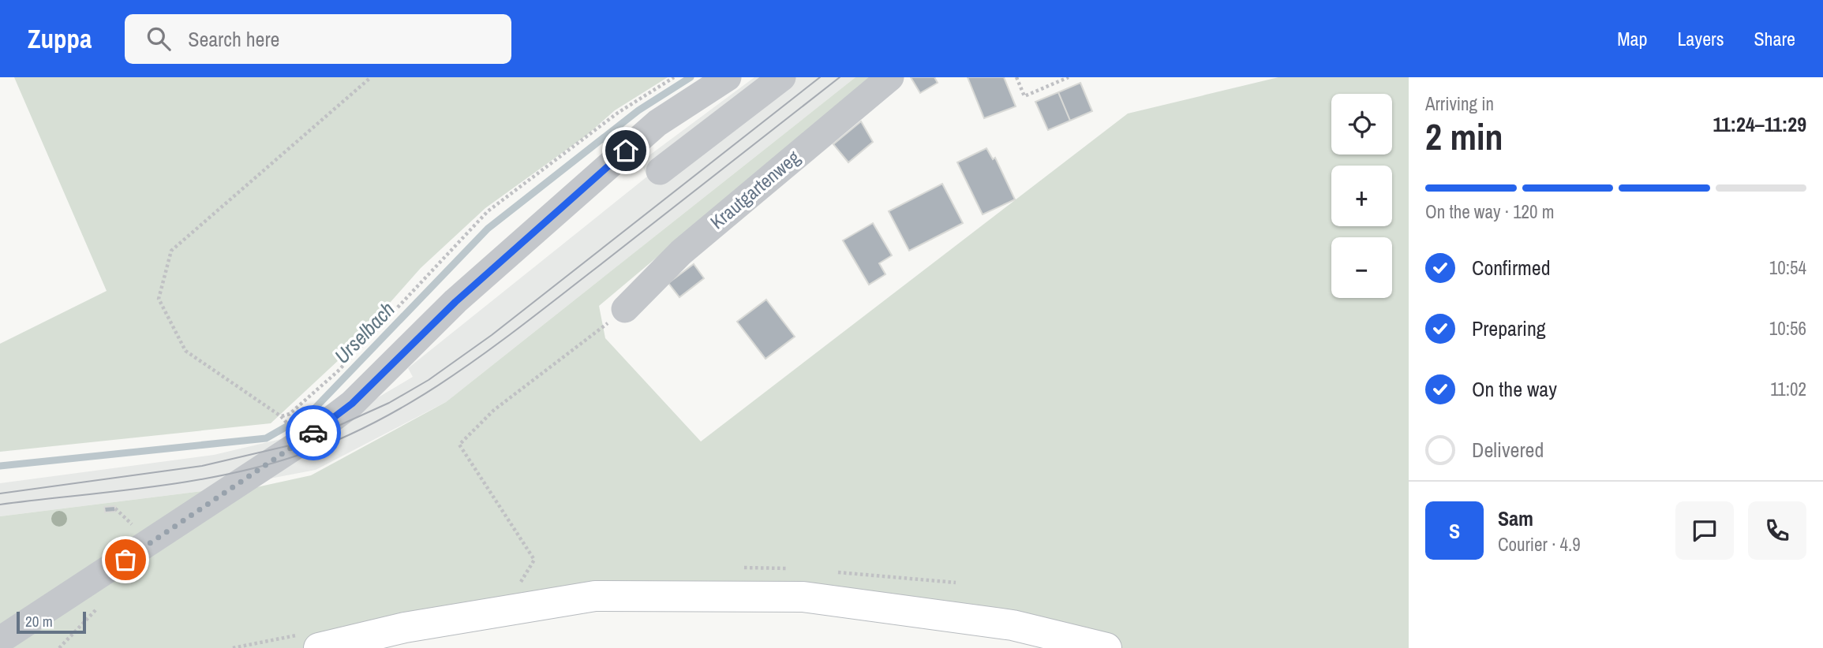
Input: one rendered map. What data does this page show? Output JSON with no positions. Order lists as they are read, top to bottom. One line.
{"streets":{"street":["Krautgartenweg"]},"water":["Urselbach"],"scale_bar":"20 m","page":{"header":"Zuppa","search":"Search here","nav":["Map","Layers","Share"],"heading":["2 min","Arriving in","11:24–11:29"],"panel":["Sam","Courier · 4.9"],"map_buttons":["+","−"],"bar":"On the way · 120 m","list":[["Confirmed","10:54"],["Preparing","10:56"],["On the way","11:02"],"Delivered"],"round":"S","scale":"20 m"}}
